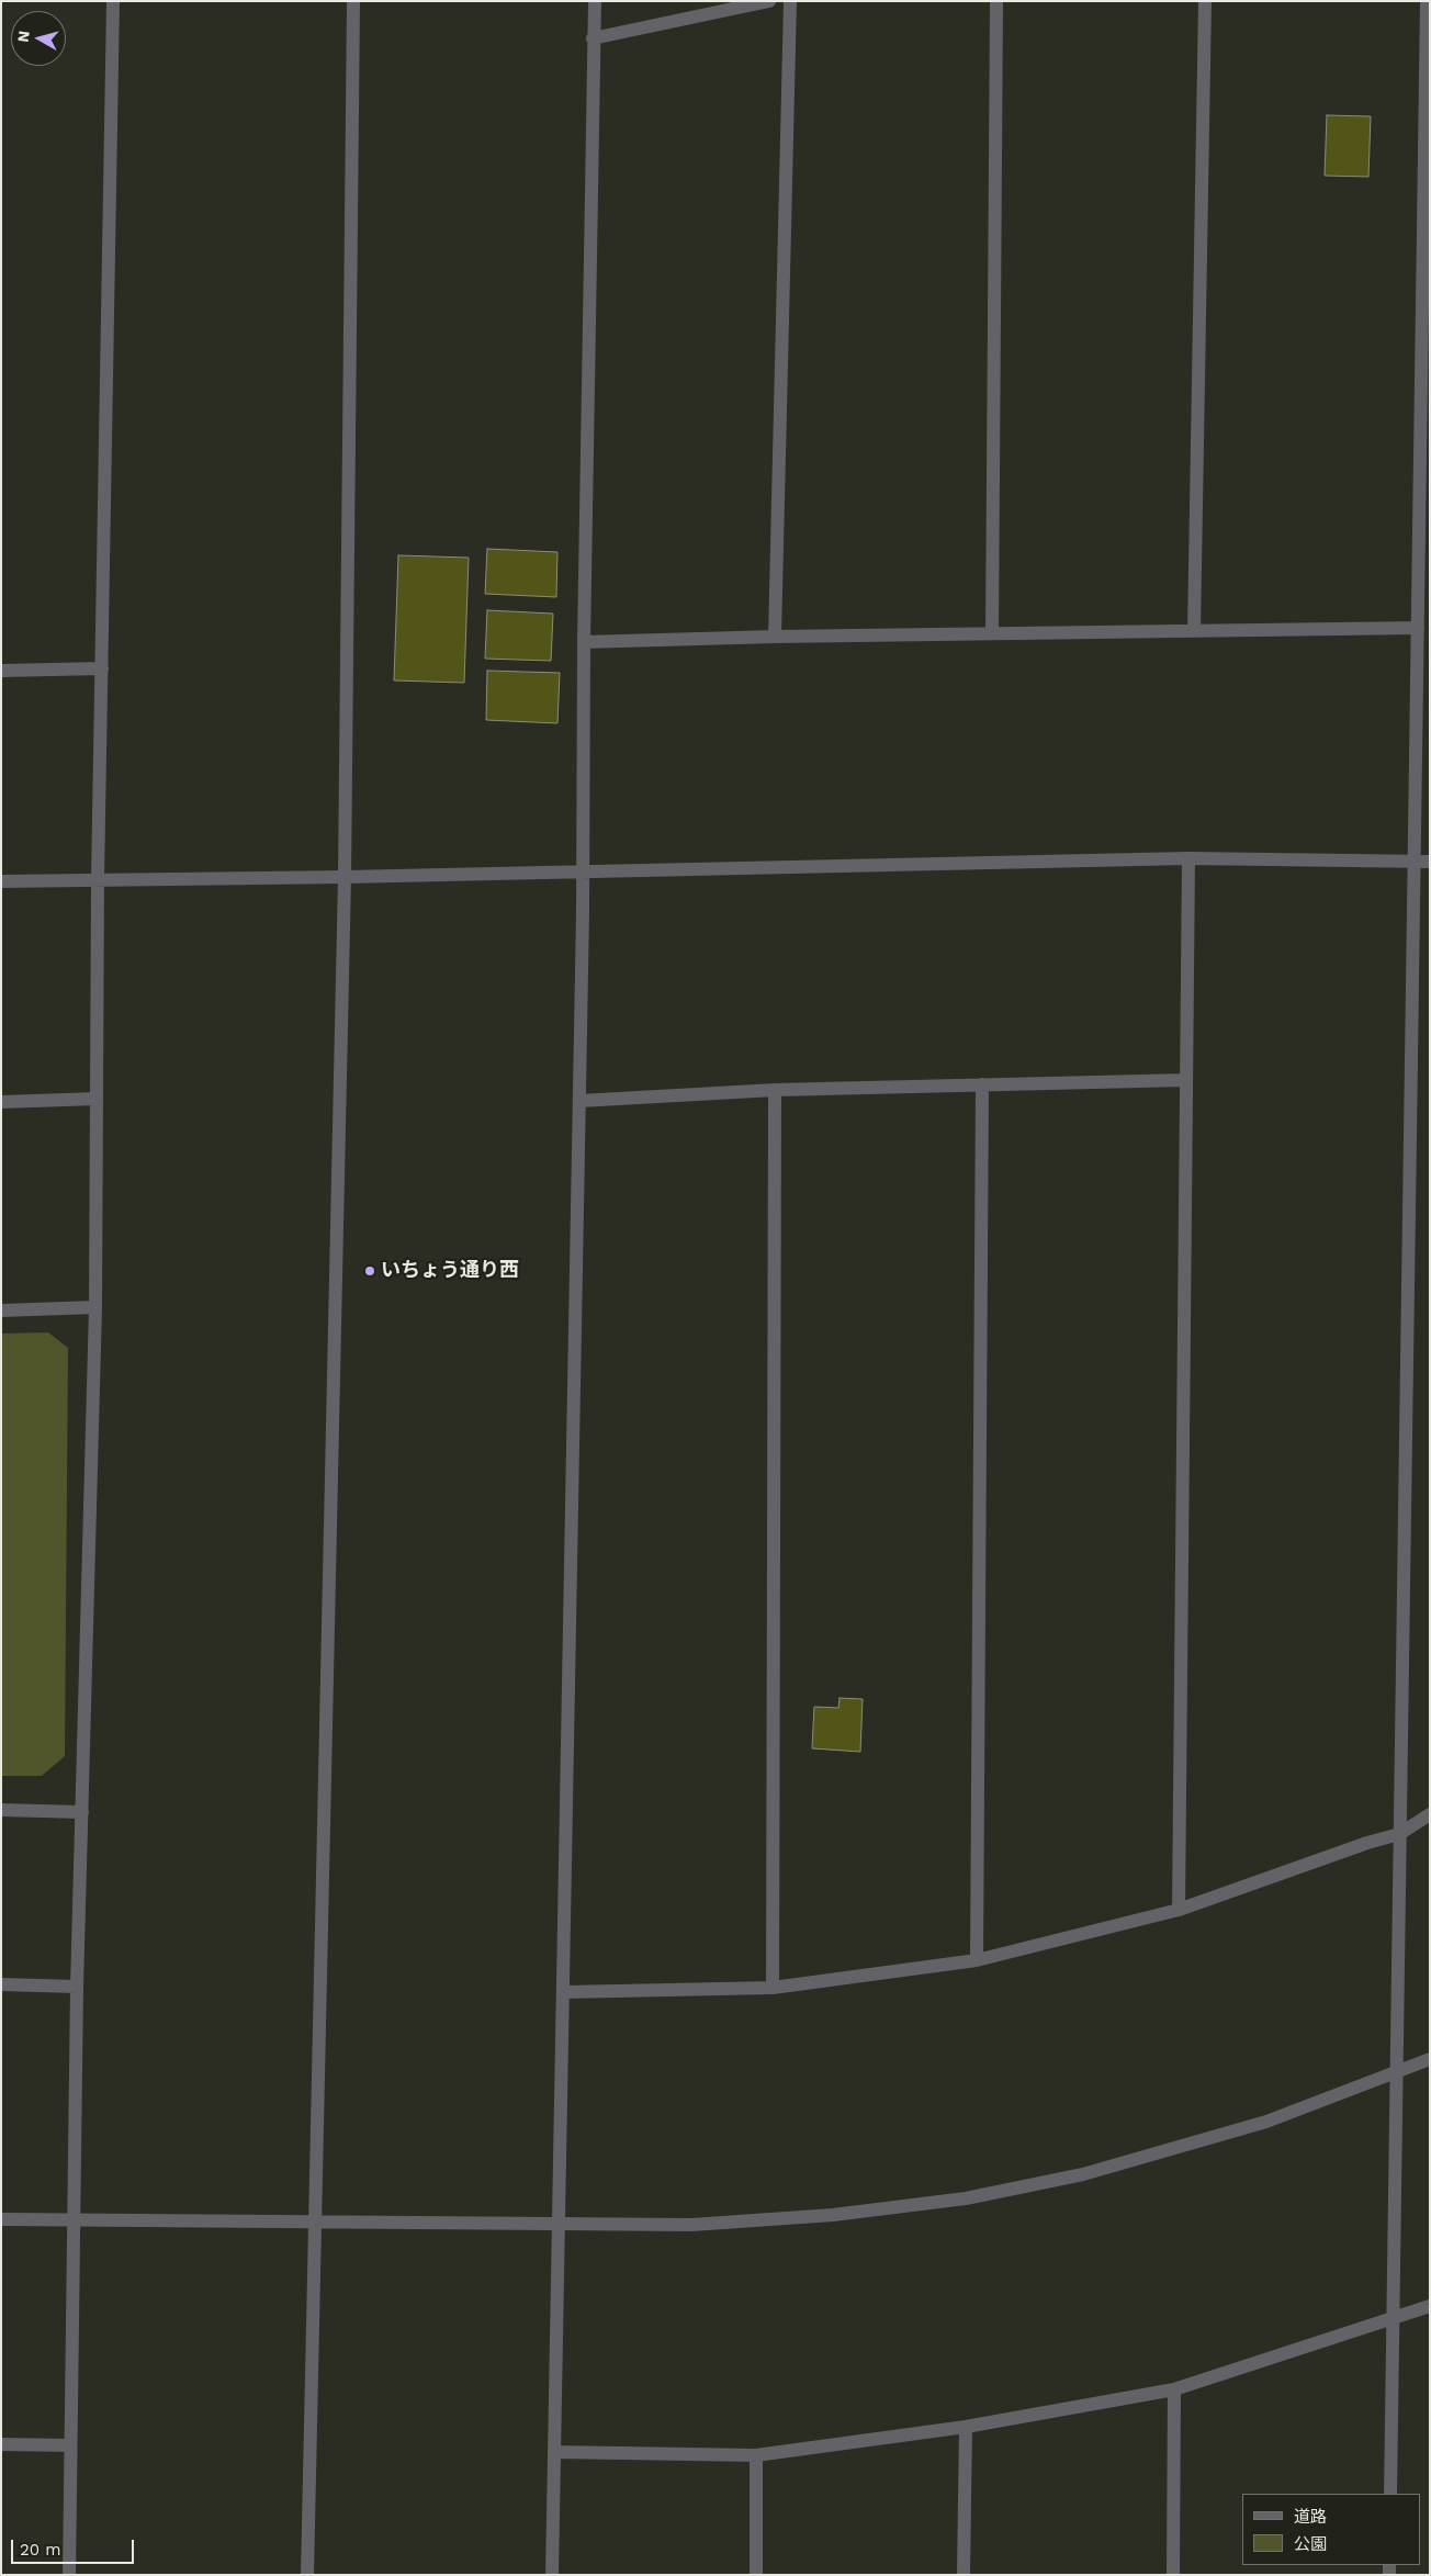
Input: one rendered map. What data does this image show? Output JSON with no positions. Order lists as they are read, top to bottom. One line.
{"places":["いちょう通り西"],"legend":["道路","公園"],"scale_bar":"20 m","north":"left"}
